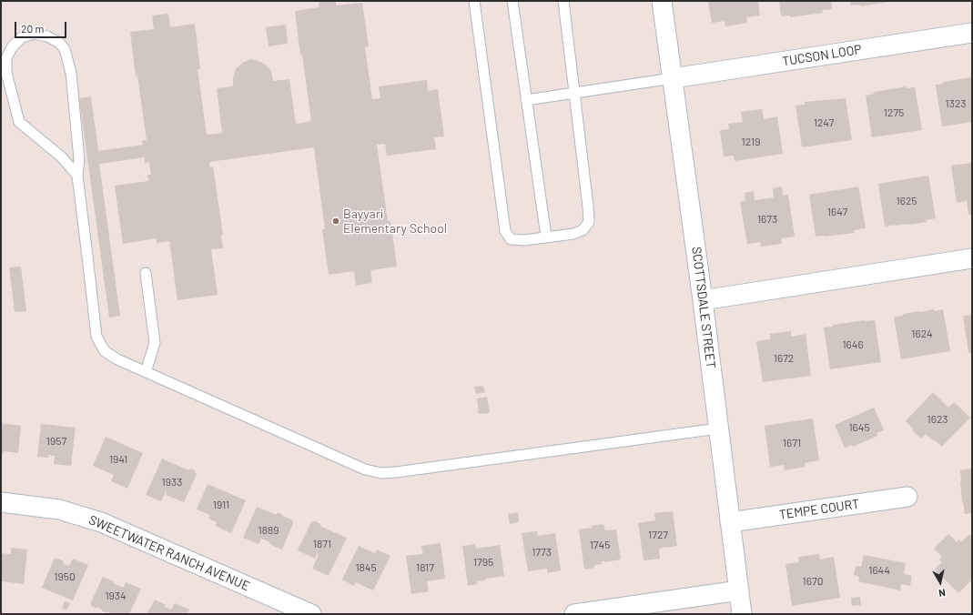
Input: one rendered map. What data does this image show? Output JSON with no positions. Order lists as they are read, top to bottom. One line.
{"streets":{"street":["TUCSON LOOP","SCOTTSDALE STREET","TEMPE COURT","SWEETWATER RANCH AVENUE"]},"crossings":[["TUCSON LOOP","SCOTTSDALE STREET"],["SCOTTSDALE STREET","TEMPE COURT"]],"places":["Bayyari Elementary School"],"house_numbers":["1323","1275","1247","1219","1625","1647","1673","1624","1646","1672","1623","1645","1957","1671","1941","1933","1911","1889","1727","1871","1745","1773","1795","1845","1817","1644","1950","1670","1934"],"scale_bar":"20 m","north":"bottom"}
